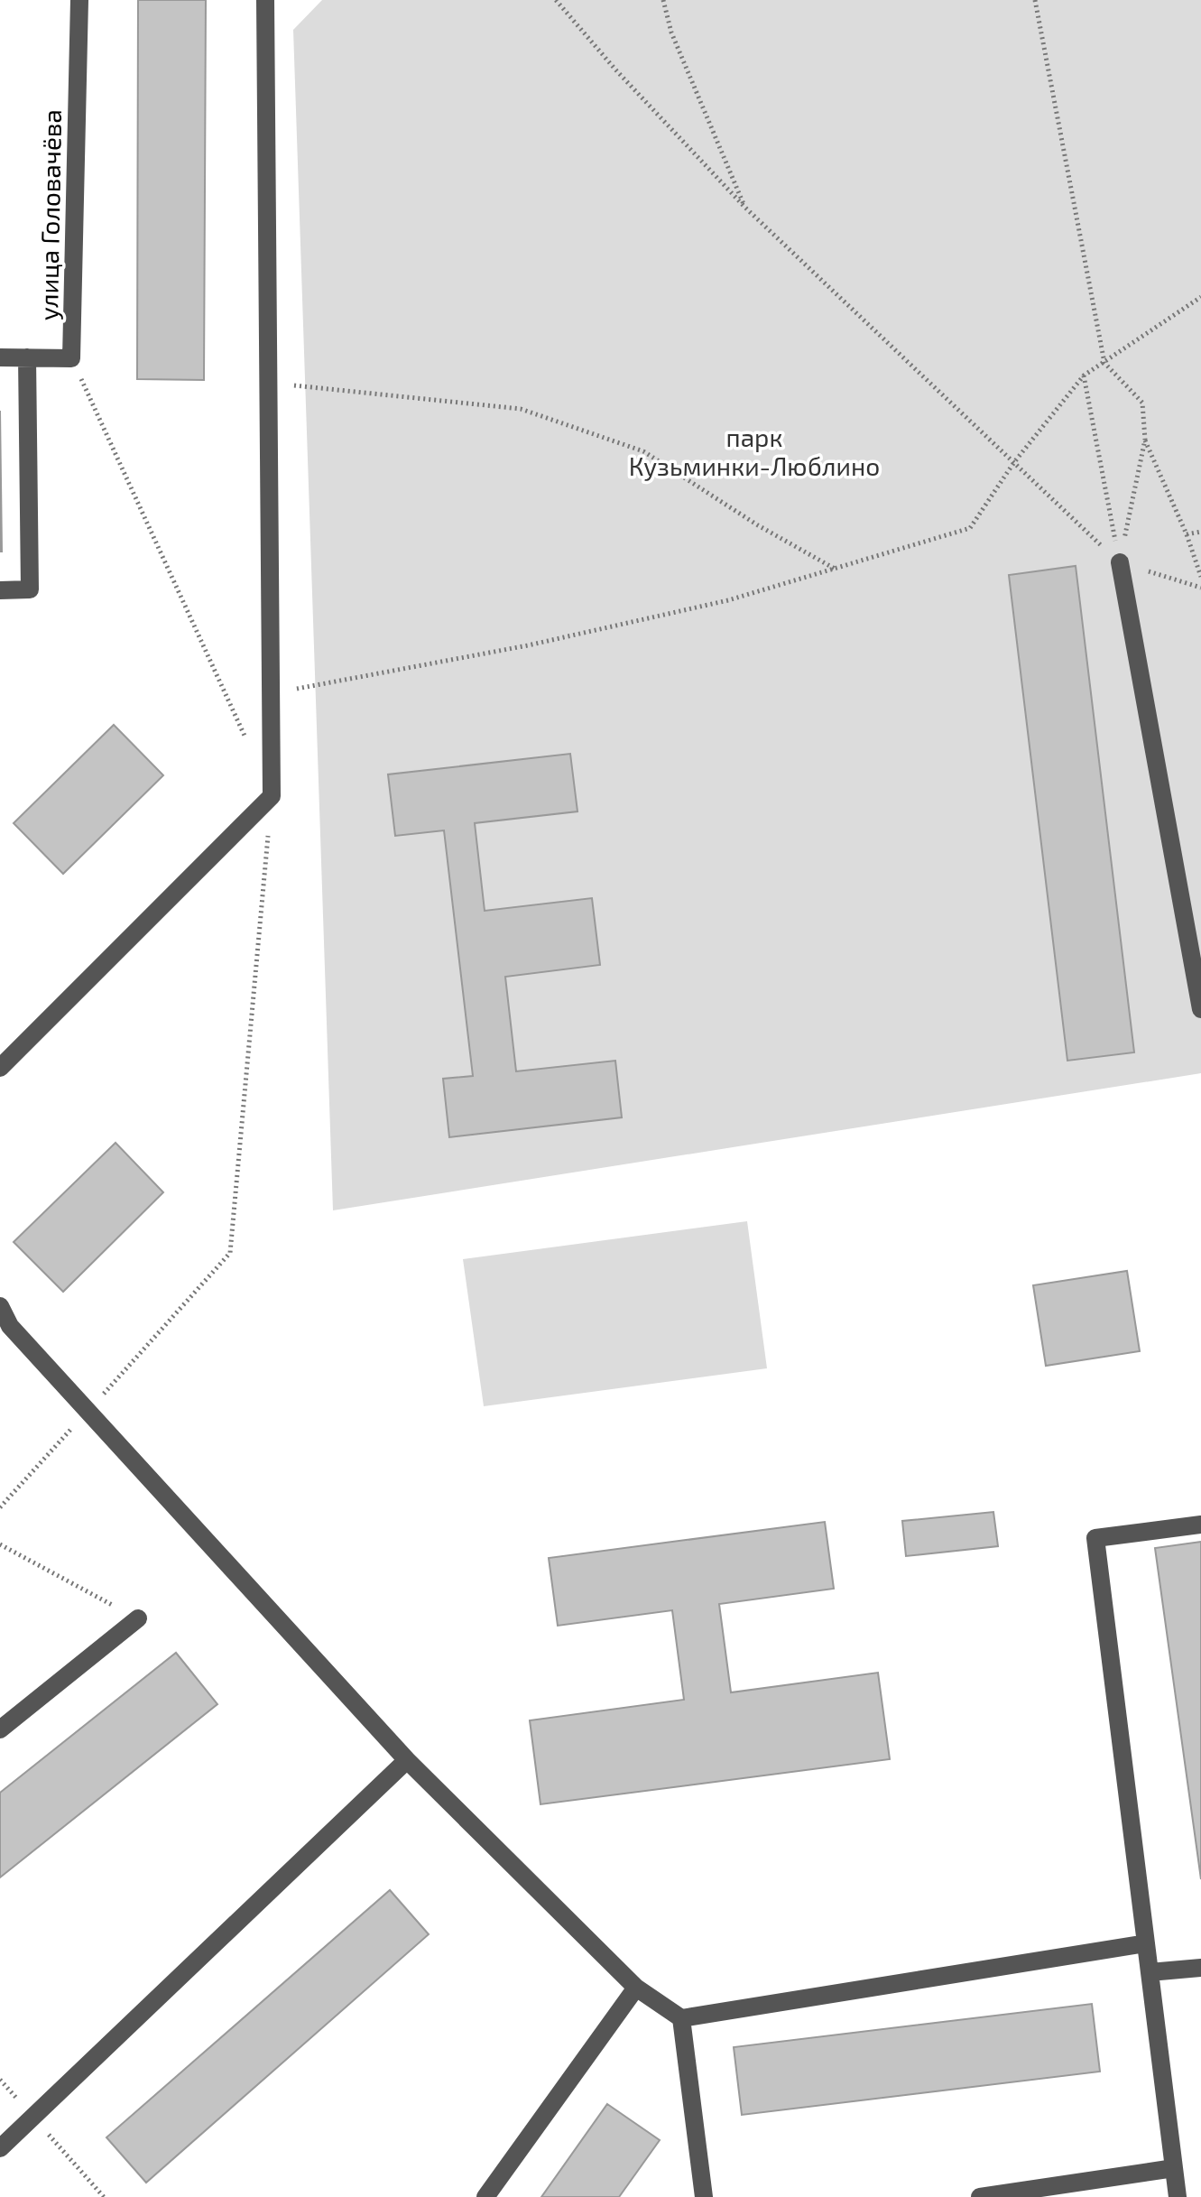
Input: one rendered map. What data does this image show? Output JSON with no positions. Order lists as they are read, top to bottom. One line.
{"streets":{"street":["улица Головачёва"]},"parks":["парк Кузьминки-Люблино"]}
